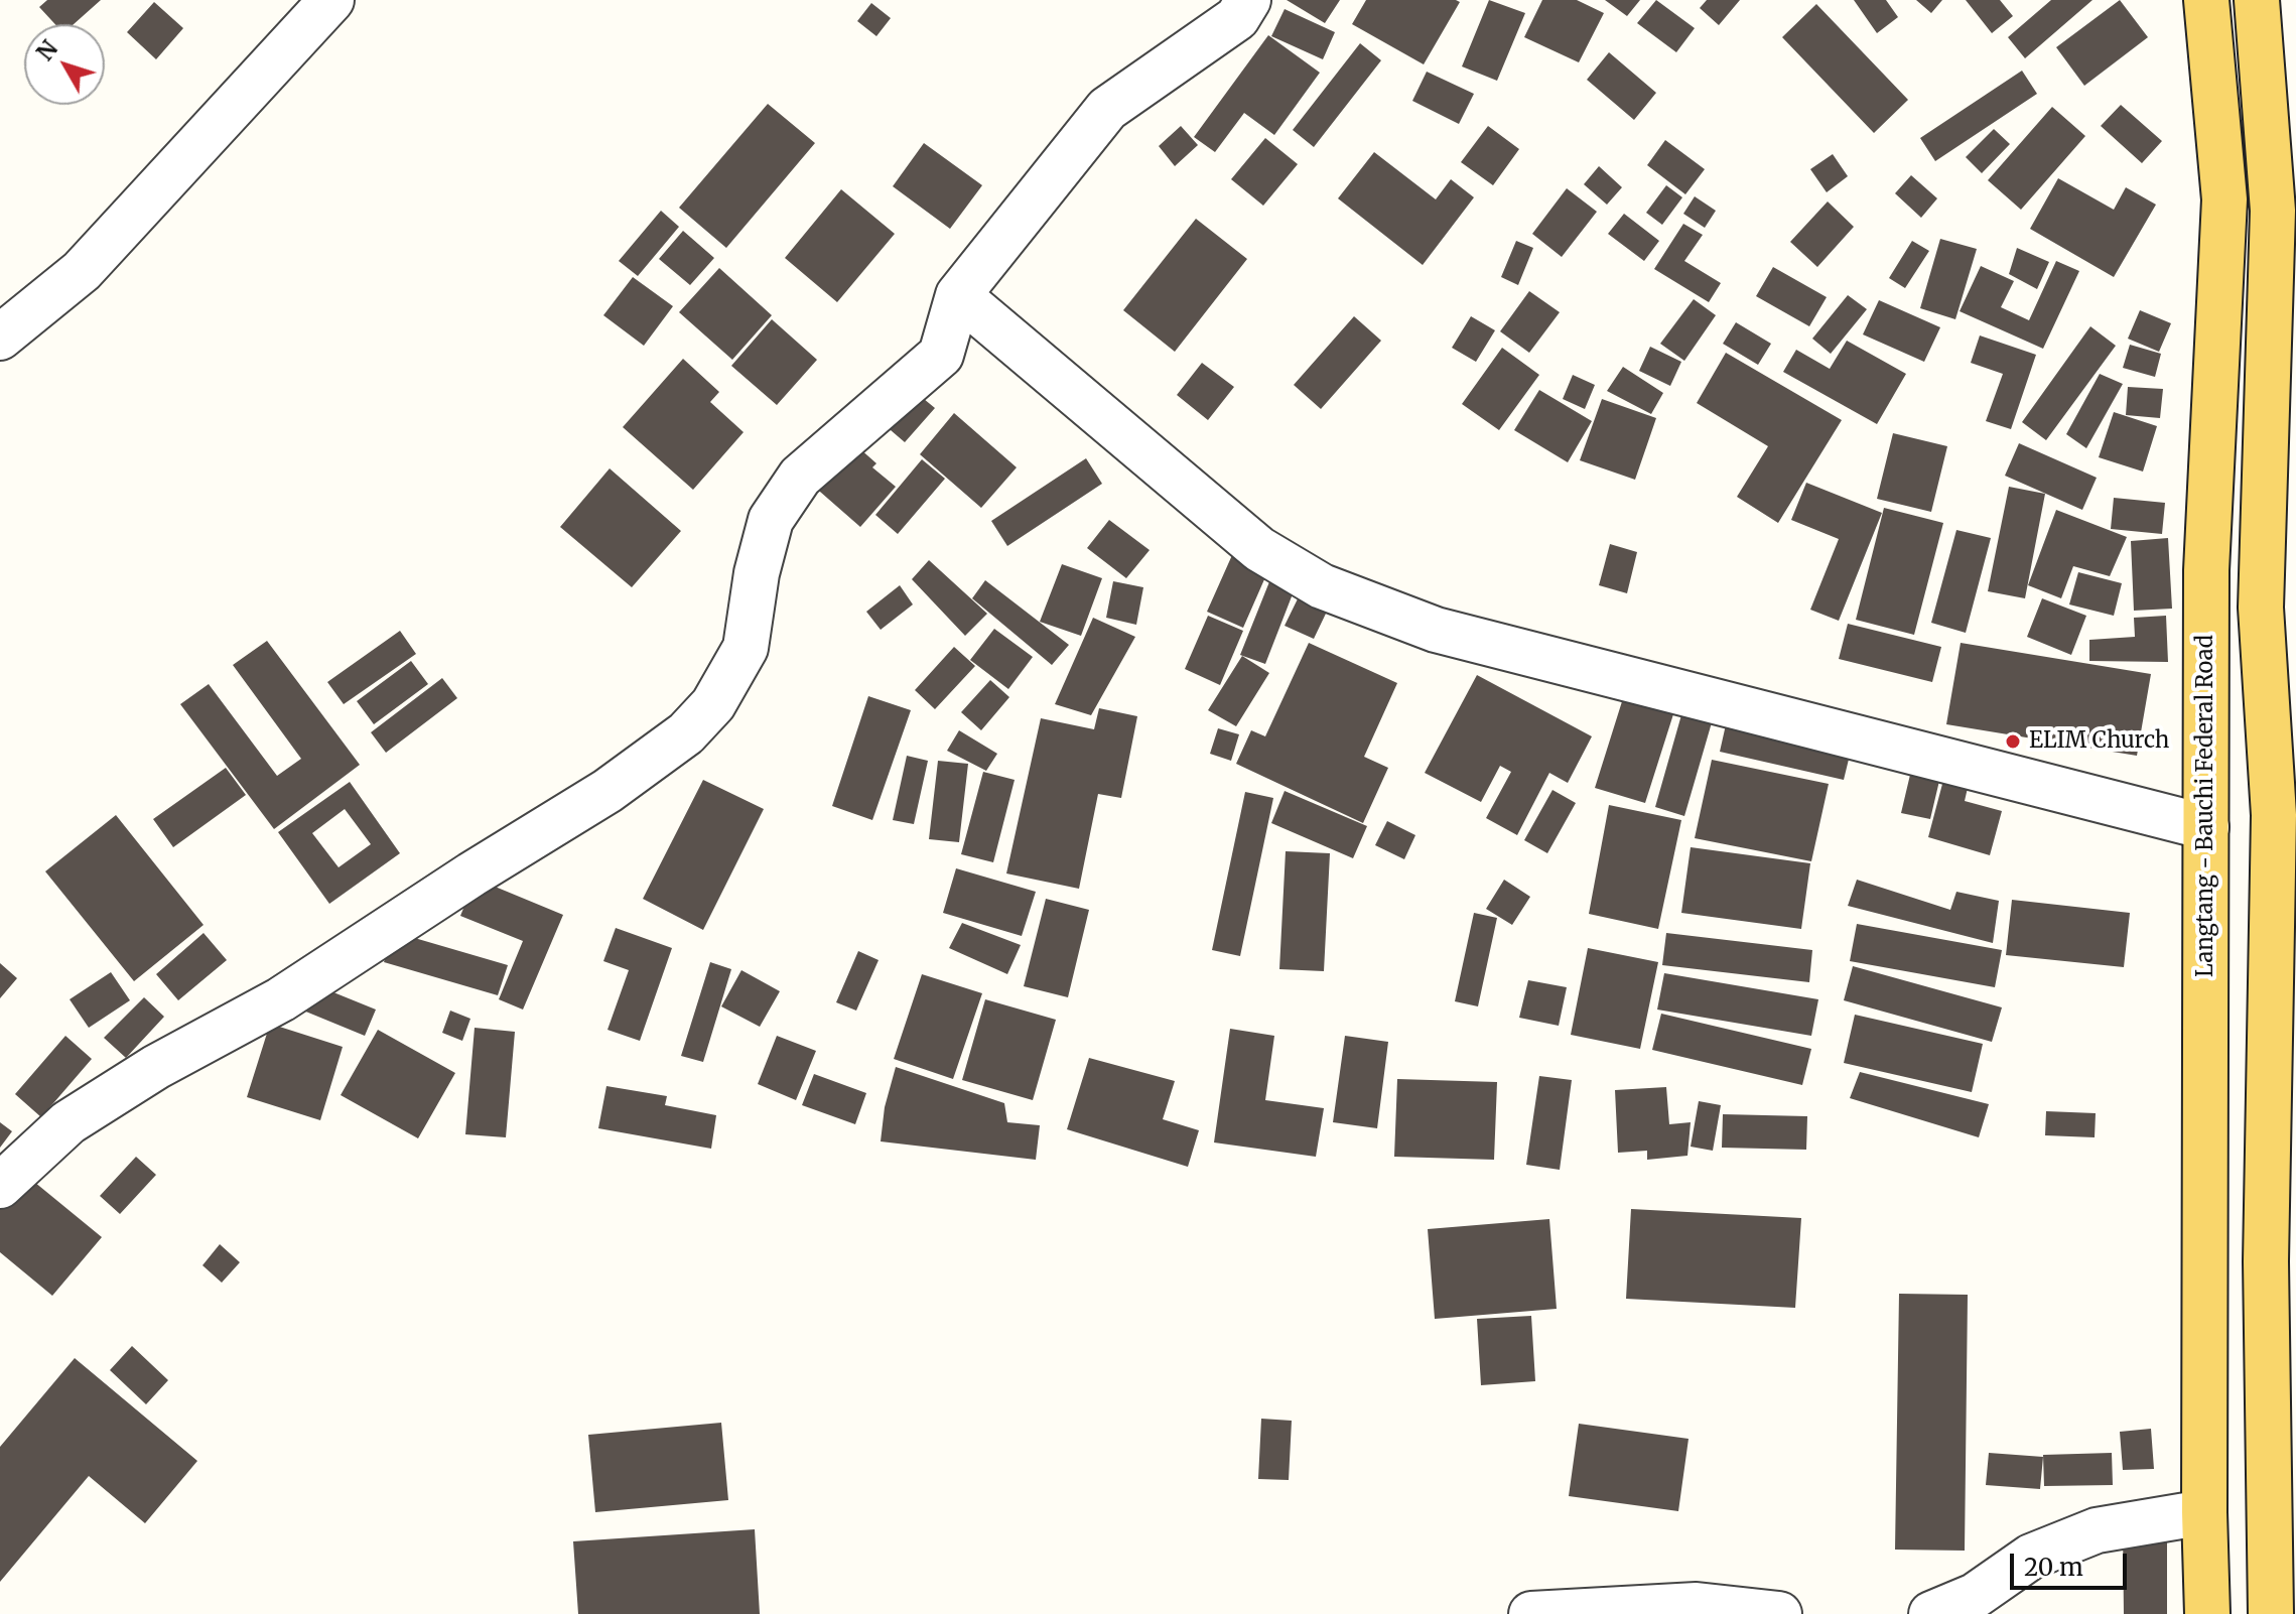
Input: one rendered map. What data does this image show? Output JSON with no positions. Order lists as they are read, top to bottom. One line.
{"streets":{"main road":["Langtang - Bauchi Federal Road"]},"places":["ELIM Church"],"scale_bar":"20 m","north":"top left"}
